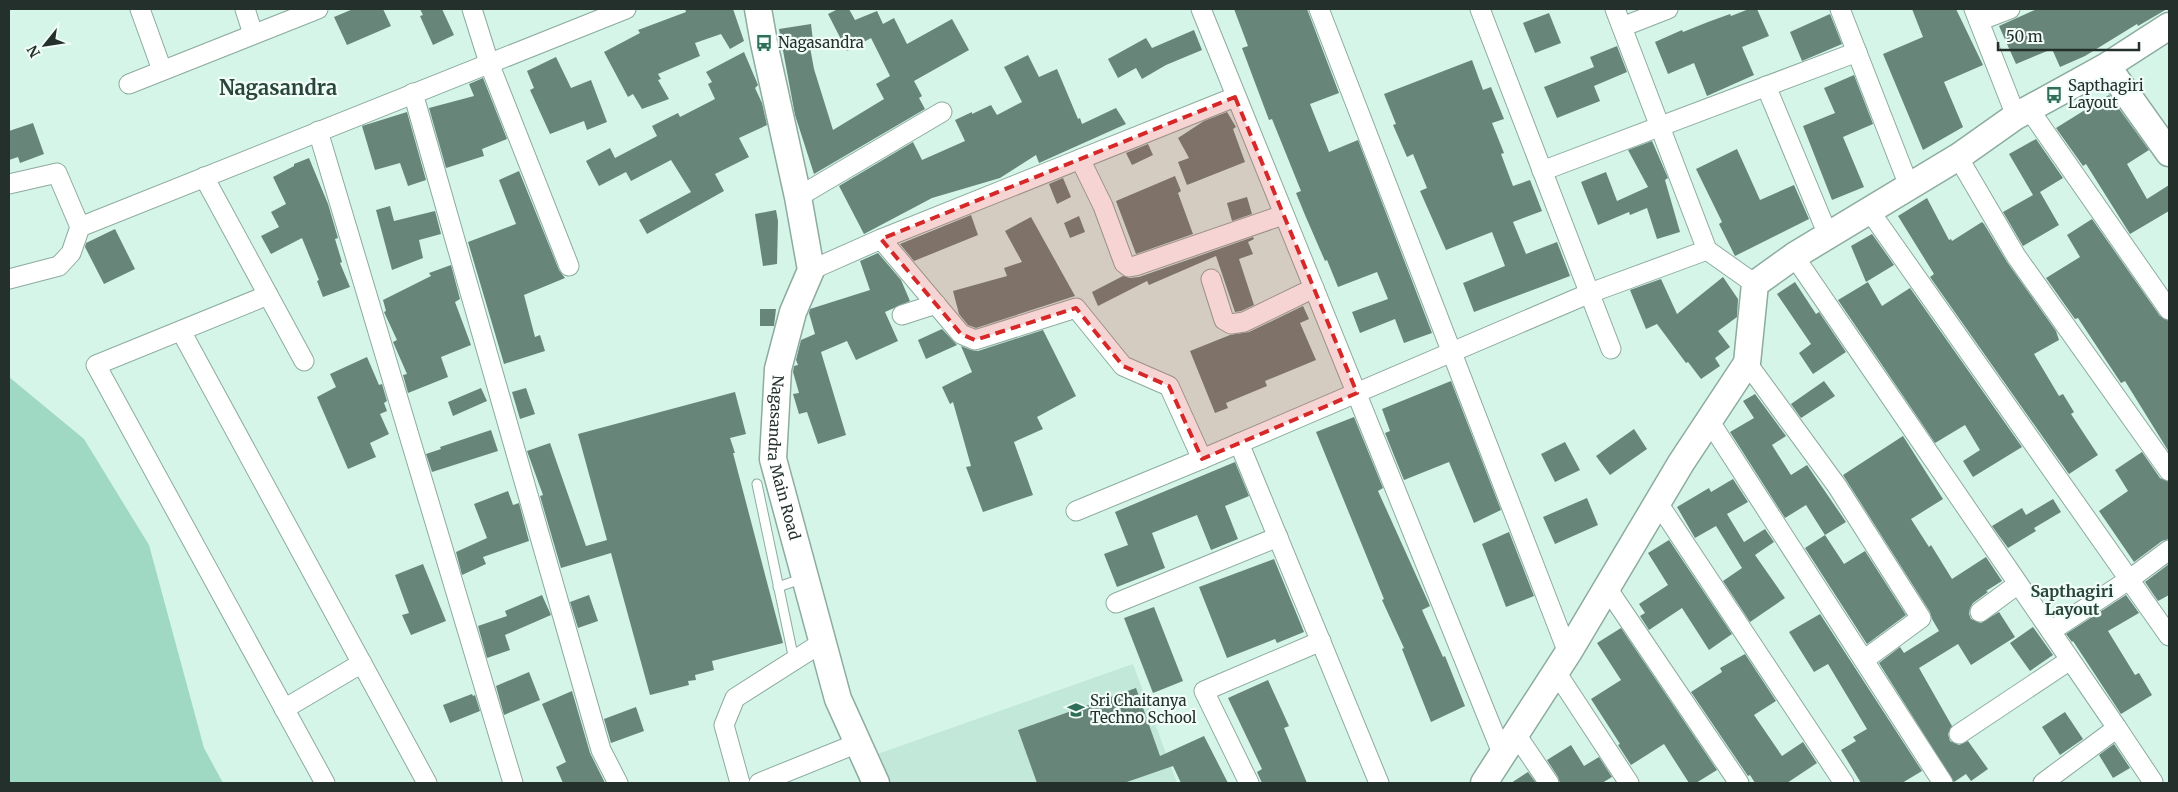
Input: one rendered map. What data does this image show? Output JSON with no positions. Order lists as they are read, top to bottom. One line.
{"streets":{"street":["Nagasandra Main Road"]},"districts":["Nagasandra","Sapthagiri Layout"],"places":{"bus stop":["Nagasandra","Sapthagiri Layout"],"school or university":["Sri Chaitanya Techno School"]},"scale_bar":"50 m","north":"bottom left"}
